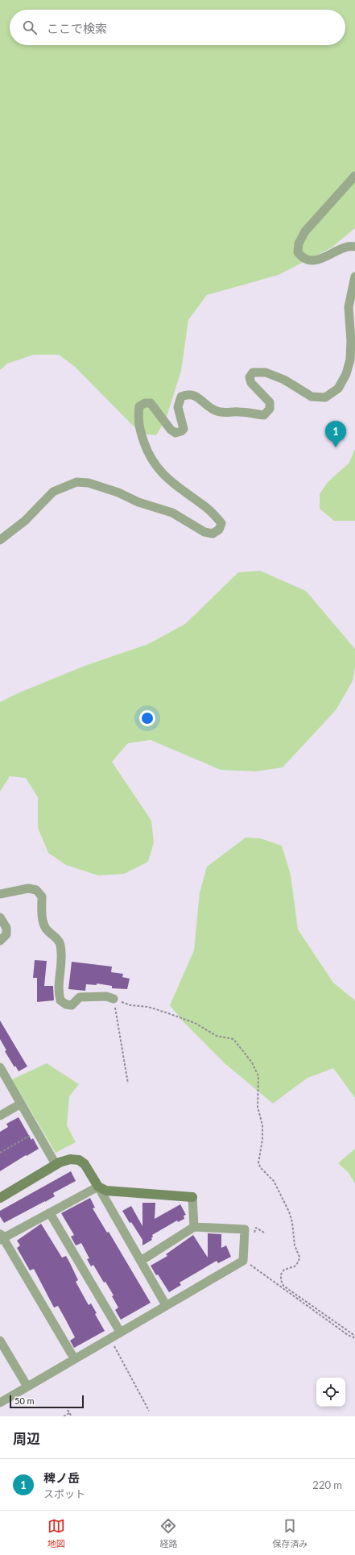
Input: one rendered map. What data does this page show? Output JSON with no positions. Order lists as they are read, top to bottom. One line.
{"scale_bar":"50 m","page":{"search":"ここで検索","pins":"1","scale":"50 m","heading":"周辺","list":[{"mark":"1","name":"稗ノ岳","note":"スポット","value":"220 m"}],"nav":["地図","経路","保存済み"]}}
